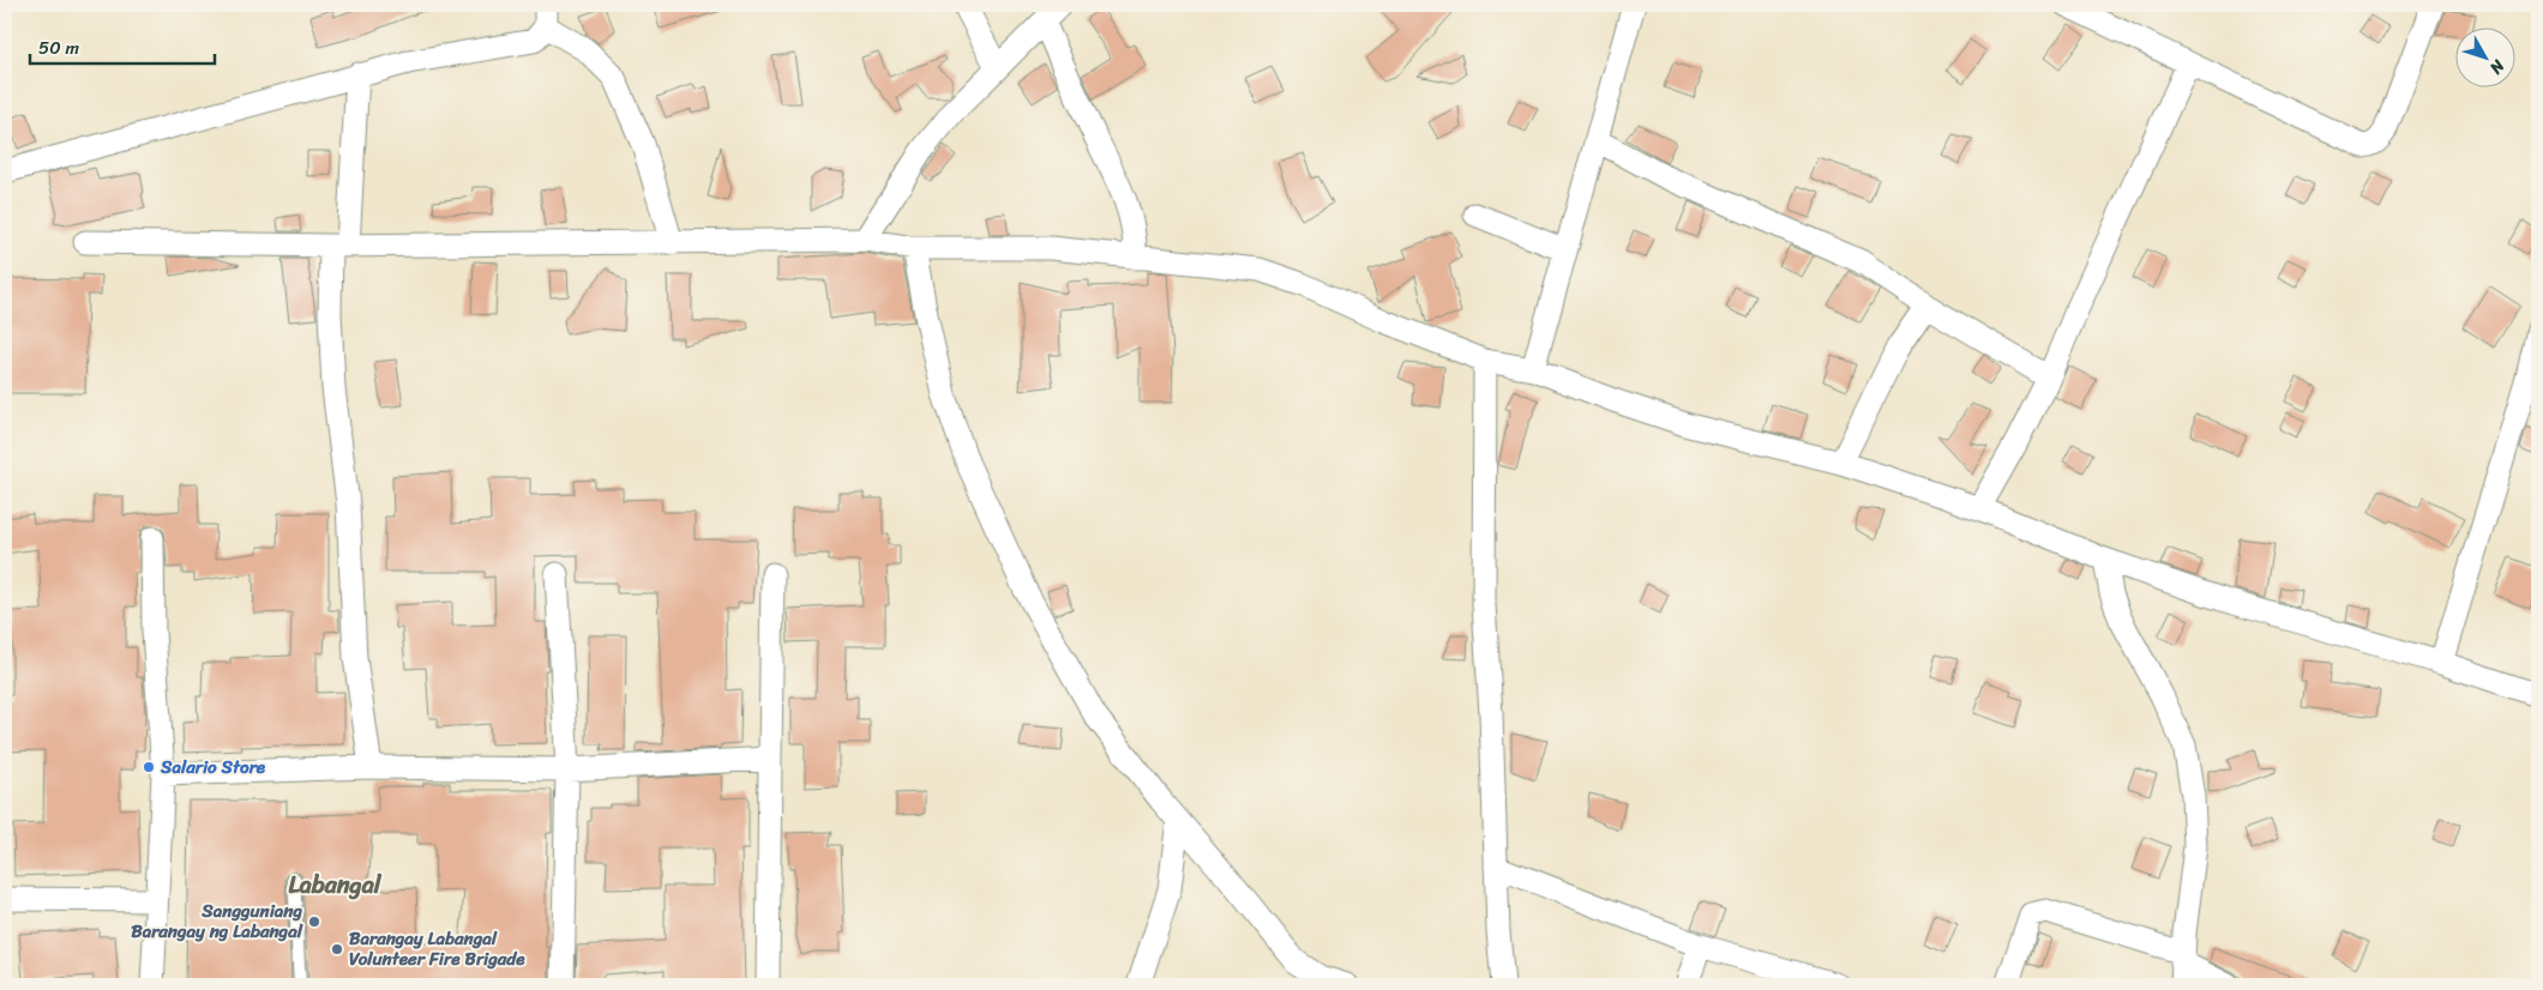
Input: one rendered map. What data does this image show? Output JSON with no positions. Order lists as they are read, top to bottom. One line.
{"districts":["Labangal"],"places":["Salario Store","Sangguniang Barangay ng Labangal","Barangay Labangal Volunteer Fire Brigade"],"scale_bar":"50 m","north":"bottom right"}
